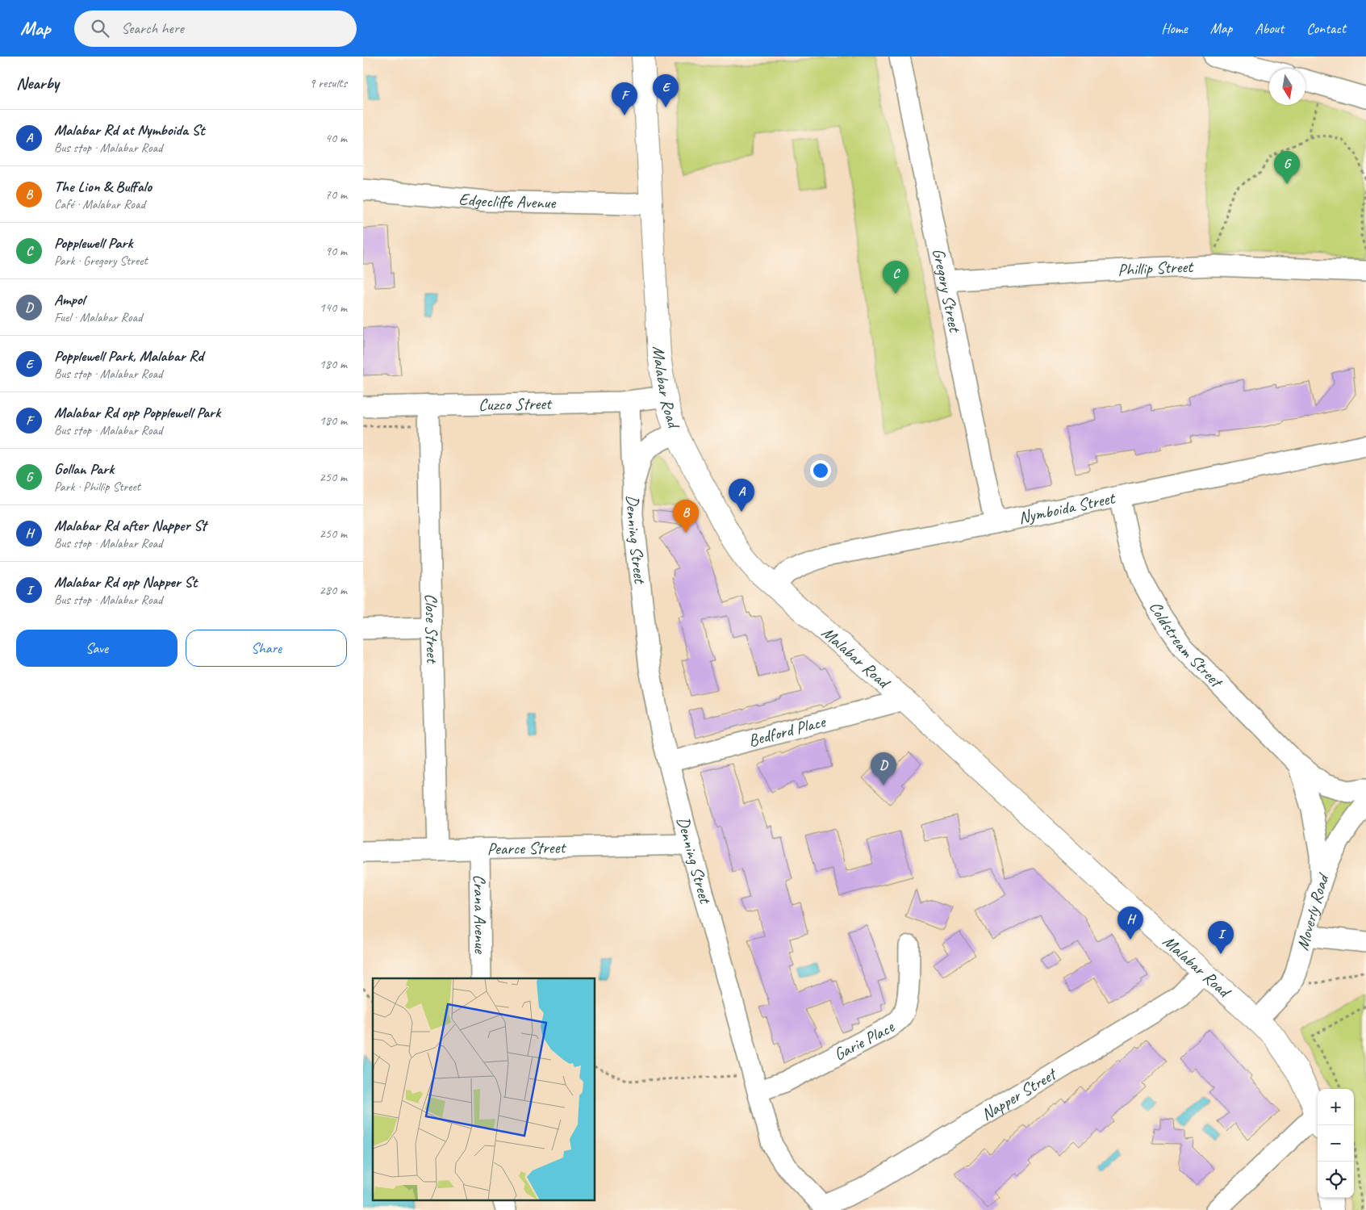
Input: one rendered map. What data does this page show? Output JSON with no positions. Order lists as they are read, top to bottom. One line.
{"streets":{"main road":["Malabar Road"],"street":["Edgecliffe Avenue","Phillip Street","Gregory Street","Cuzco Street","Nymboida Street","Denning Street","Close Street","Coldstream Street","Bedford Place","Pearce Street","Moverly Road","Crana Avenue","Garie Place","Napper Street"]},"crossings":[["Edgecliffe Avenue","Malabar Road"],["Phillip Street","Gregory Street"],["Gregory Street","Nymboida Street"],["Malabar Road","Cuzco Street"],["Malabar Road","Nymboida Street"],["Malabar Road","Denning Street"],["Malabar Road","Bedford Place"],["Malabar Road","Moverly Road"],["Malabar Road","Napper Street"],["Cuzco Street","Denning Street"],["Cuzco Street","Close Street"],["Nymboida Street","Coldstream Street"],["Denning Street","Bedford Place"],["Denning Street","Pearce Street"],["Denning Street","Garie Place"],["Denning Street","Napper Street"],["Close Street","Pearce Street"],["Coldstream Street","Moverly Road"],["Pearce Street","Crana Avenue"]],"north":"bottom","page":{"header":"Map","search":"Search here","nav":["Home","Map","About","Contact"],"heading":["Nearby","9 results"],"pins":["E","F","G","C","A","B","D","H","I"],"list":[{"mark":"A","name":"Malabar Rd at Nymboida St","note":"Bus stop · Malabar Road","value":"40 m"},{"mark":"B","name":"The Lion & Buffalo","note":"Café · Malabar Road","value":"70 m"},{"mark":"C","name":"Popplewell Park","note":"Park · Gregory Street","value":"90 m"},{"mark":"D","name":"Ampol","note":"Fuel · Malabar Road","value":"140 m"},{"mark":"E","name":"Popplewell Park, Malabar Rd","note":"Bus stop · Malabar Road","value":"180 m"},{"mark":"F","name":"Malabar Rd opp Popplewell Park","note":"Bus stop · Malabar Road","value":"180 m"},{"mark":"G","name":"Gollan Park","note":"Park · Phillip Street","value":"250 m"},{"mark":"H","name":"Malabar Rd after Napper St","note":"Bus stop · Malabar Road","value":"250 m"},{"mark":"I","name":"Malabar Rd opp Napper St","note":"Bus stop · Malabar Road","value":"280 m"}],"buttons":["Save","Share"],"map_buttons":["+","−"]}}
